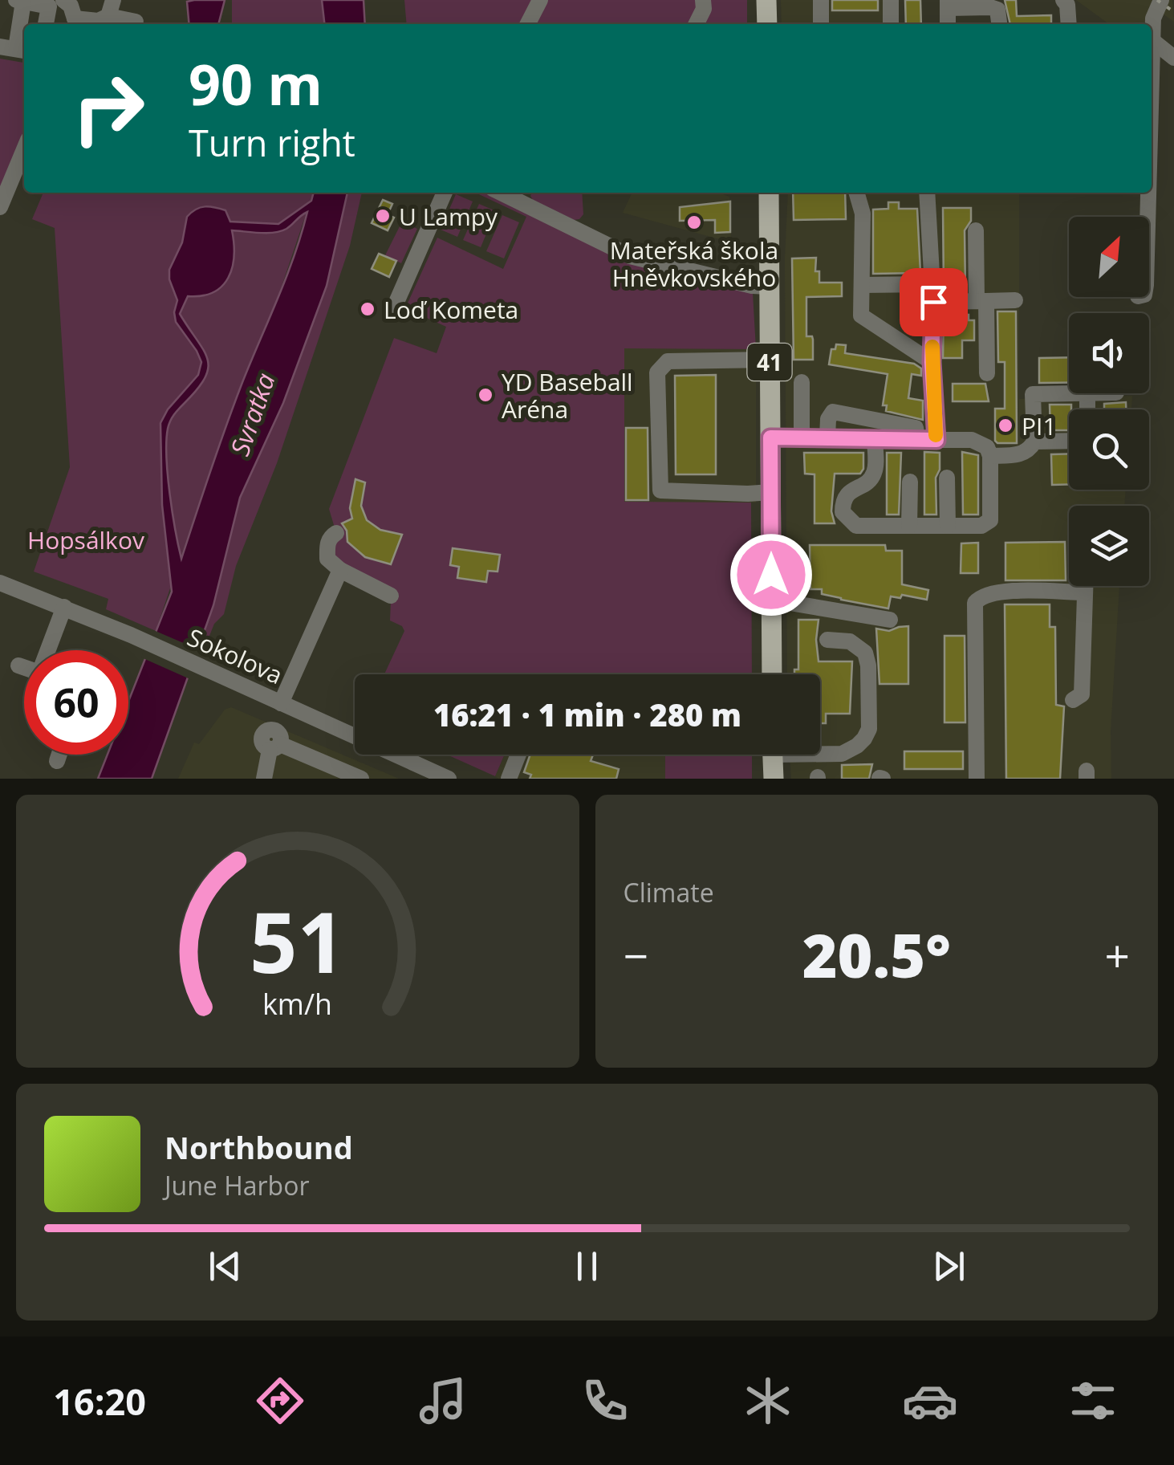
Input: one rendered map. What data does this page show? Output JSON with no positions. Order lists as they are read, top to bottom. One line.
{"streets":{"main road":["41"],"street":["Sokolova"]},"water":["Svratka"],"parks":["Hopsálkov"],"places":["U Lampy","Mateřská škola Hněvkovského","Loď Kometa","YD Baseball Aréna","PI1"],"north":"top right","page":{"turn":["90 m","Turn right"],"limit":"60","trip":"16:21 · 1 min · 280 m","tile":"Climate","heat":["−","20.5°","+"],"song":["Northbound","June Harbor"],"tabs":"16:20","gauge":["51","km/h"]}}
